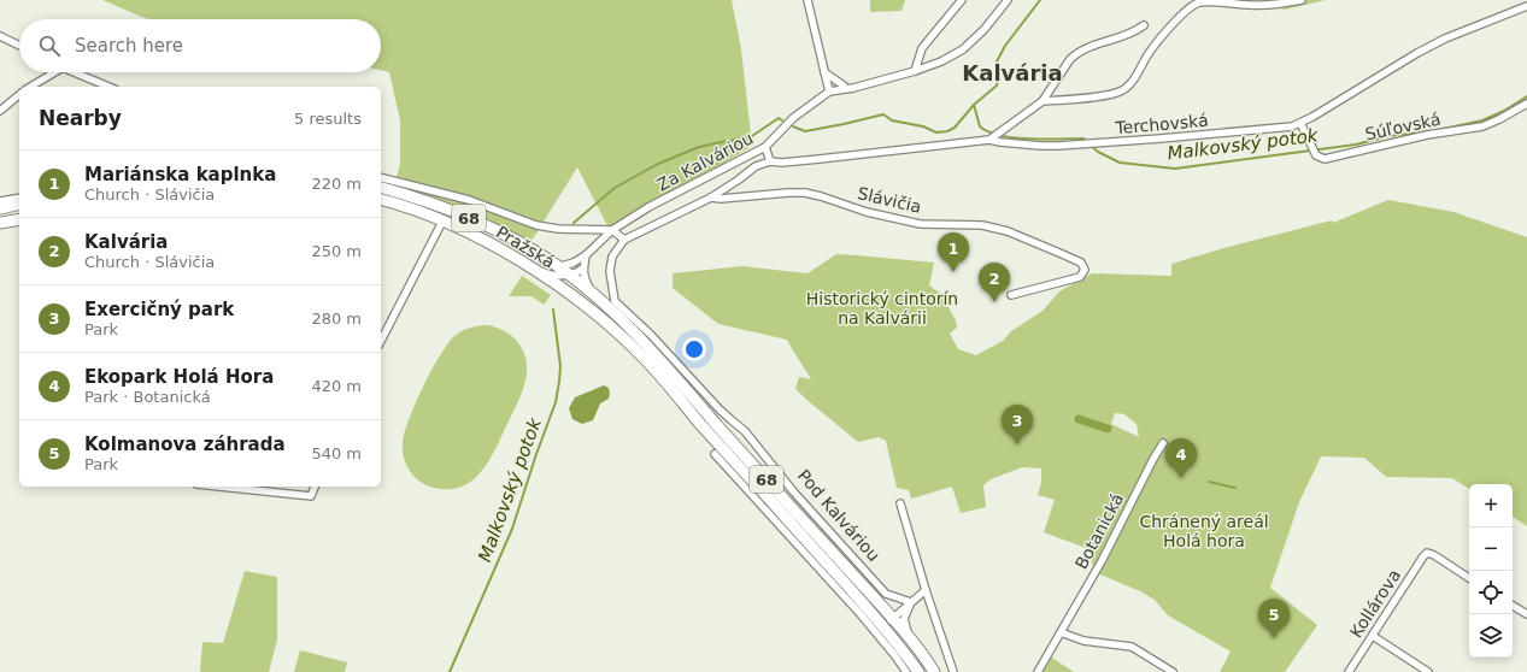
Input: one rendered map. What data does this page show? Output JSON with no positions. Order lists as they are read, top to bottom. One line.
{"streets":{"main road":["68","Pražská","Pod Kalváriou"],"street":["Terchovská","Súľovská","Za Kalváriou","Slávičia","Botanická","Kollárova"]},"crossings":[["Terchovská","Súľovská"],["Terchovská","Slávičia"],["Slávičia","Pod Kalváriou"],["68","Pražská"],["Pražská","Pod Kalváriou"]],"districts":["Kalvária"],"water":["Malkovský potok"],"parks":["Historický cintorín na Kalvárii","Chránený areál Holá hora"],"page":{"search":"Search here","heading":["Nearby","5 results"],"list":[{"mark":"1","name":"Mariánska kaplnka","note":"Church · Slávičia","value":"220 m"},{"mark":"2","name":"Kalvária","note":"Church · Slávičia","value":"250 m"},{"mark":"3","name":"Exercičný park","note":"Park","value":"280 m"},{"mark":"4","name":"Ekopark Holá Hora","note":"Park · Botanická","value":"420 m"},{"mark":"5","name":"Kolmanova záhrada","note":"Park","value":"540 m"}],"pins":["1","2","3","4","5"],"map_buttons":["+","−"]}}
